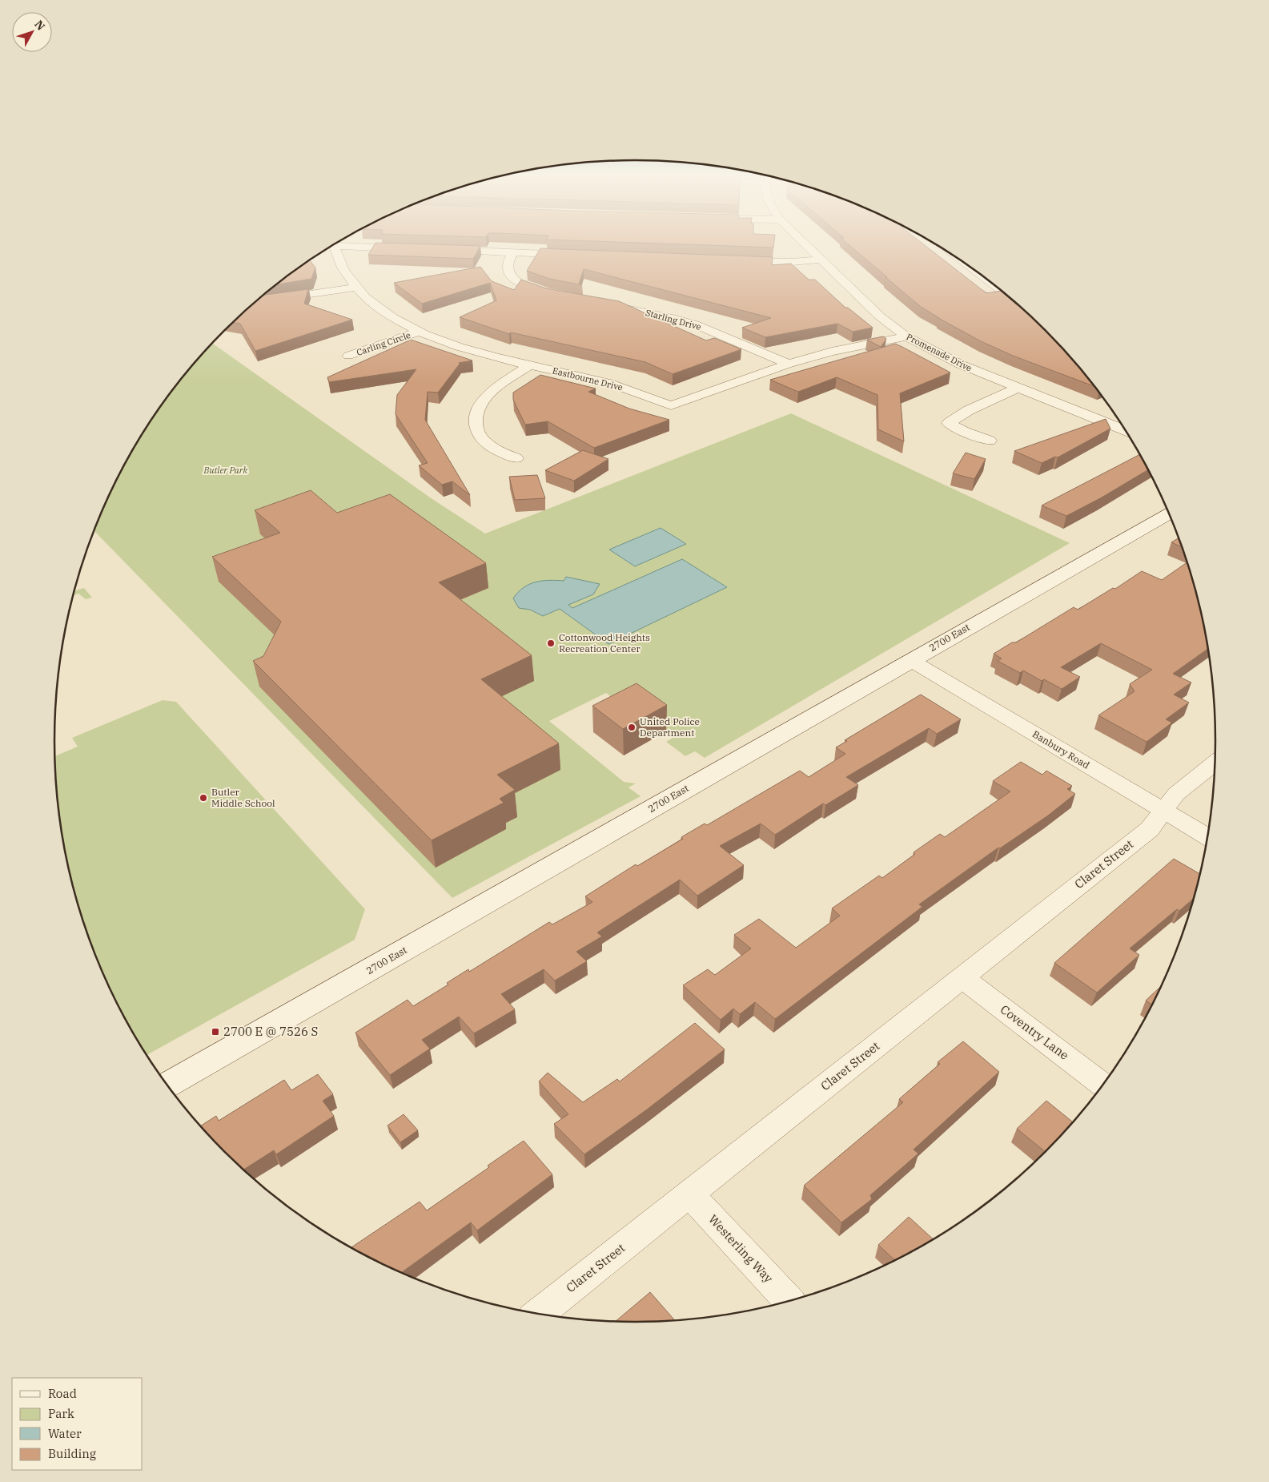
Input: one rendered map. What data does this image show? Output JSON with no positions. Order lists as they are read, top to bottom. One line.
{"streets":{"street":["Starling Drive","Carling Circle","Promenade Drive","Eastbourne Drive","2700 East","Banbury Road","Claret Street","Coventry Lane","Westerling Way"]},"crossings":[["Starling Drive","Eastbourne Drive"],["Carling Circle","Eastbourne Drive"],["Promenade Drive","Eastbourne Drive"],["2700 East","Banbury Road"],["Banbury Road","Claret Street"],["Claret Street","Coventry Lane"],["Claret Street","Westerling Way"]],"parks":["Butler Park"],"places":{"other":["Cottonwood Heights Recreation Center","United Police Department","Butler Middle School"],"transit":["2700 E @ 7526 S"]},"legend":["Road","Park","Water","Building"],"north":"top right"}
